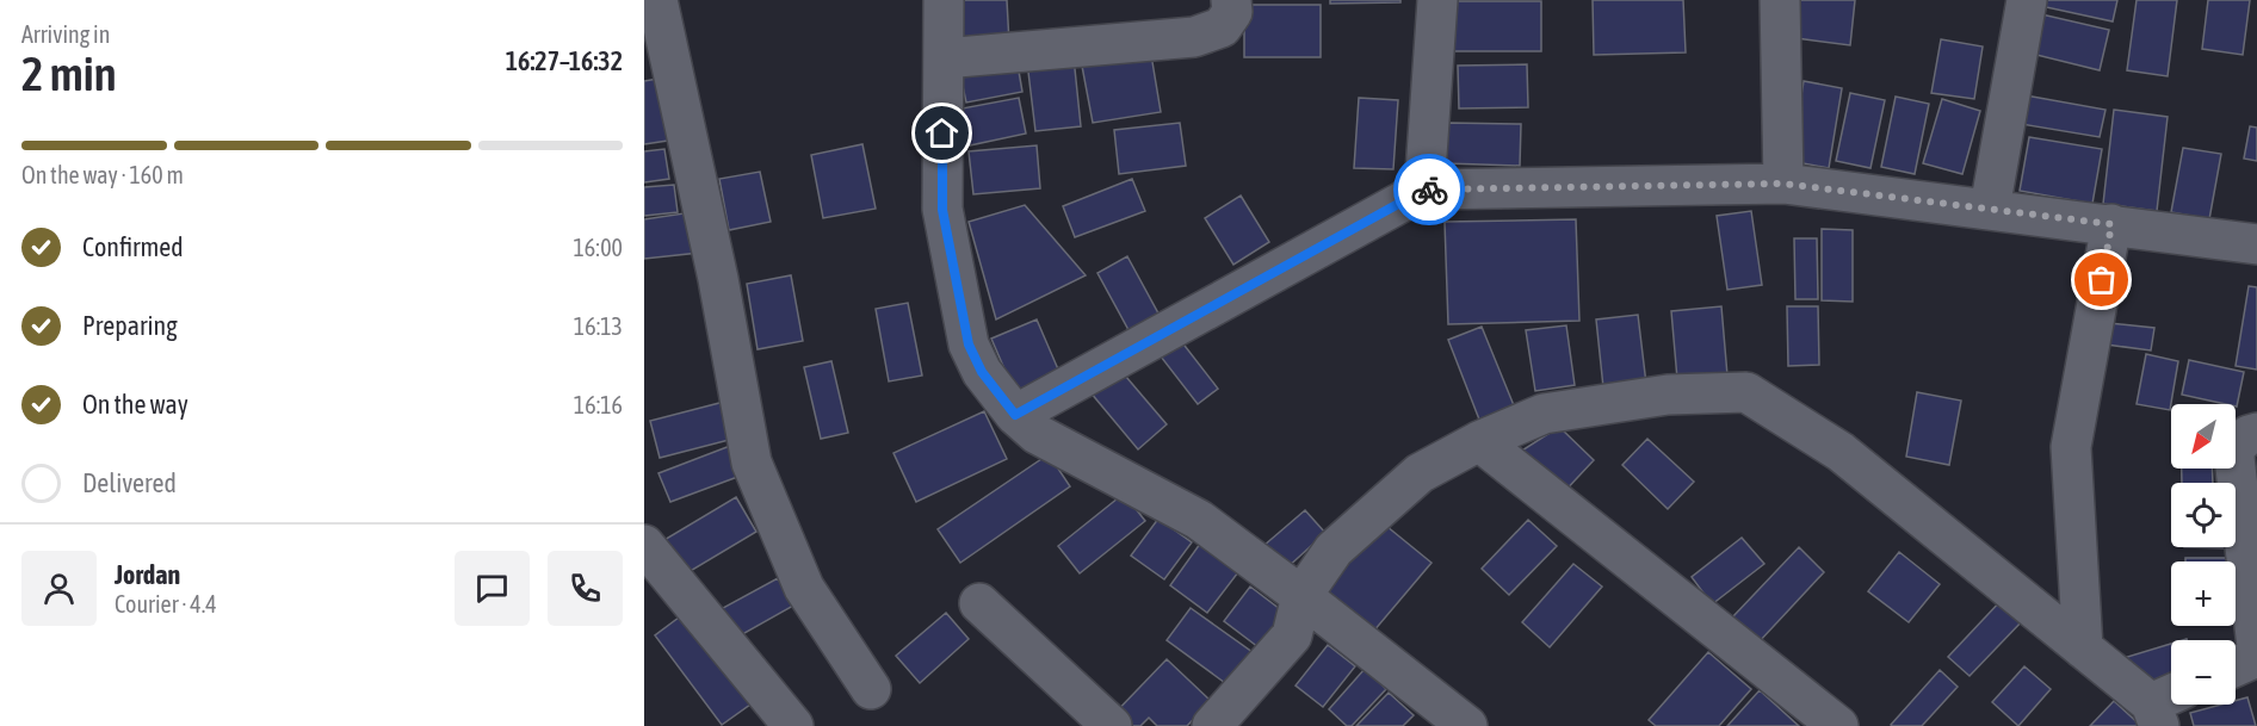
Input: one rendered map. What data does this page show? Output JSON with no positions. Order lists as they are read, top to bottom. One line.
{"north":"bottom left","page":{"heading":["2 min","Arriving in","16:27–16:32"],"panel":["Jordan","Courier · 4.4"],"bar":"On the way · 160 m","list":[["Confirmed","16:00"],["Preparing","16:13"],["On the way","16:16"],"Delivered"],"map_buttons":["+","−"]}}
